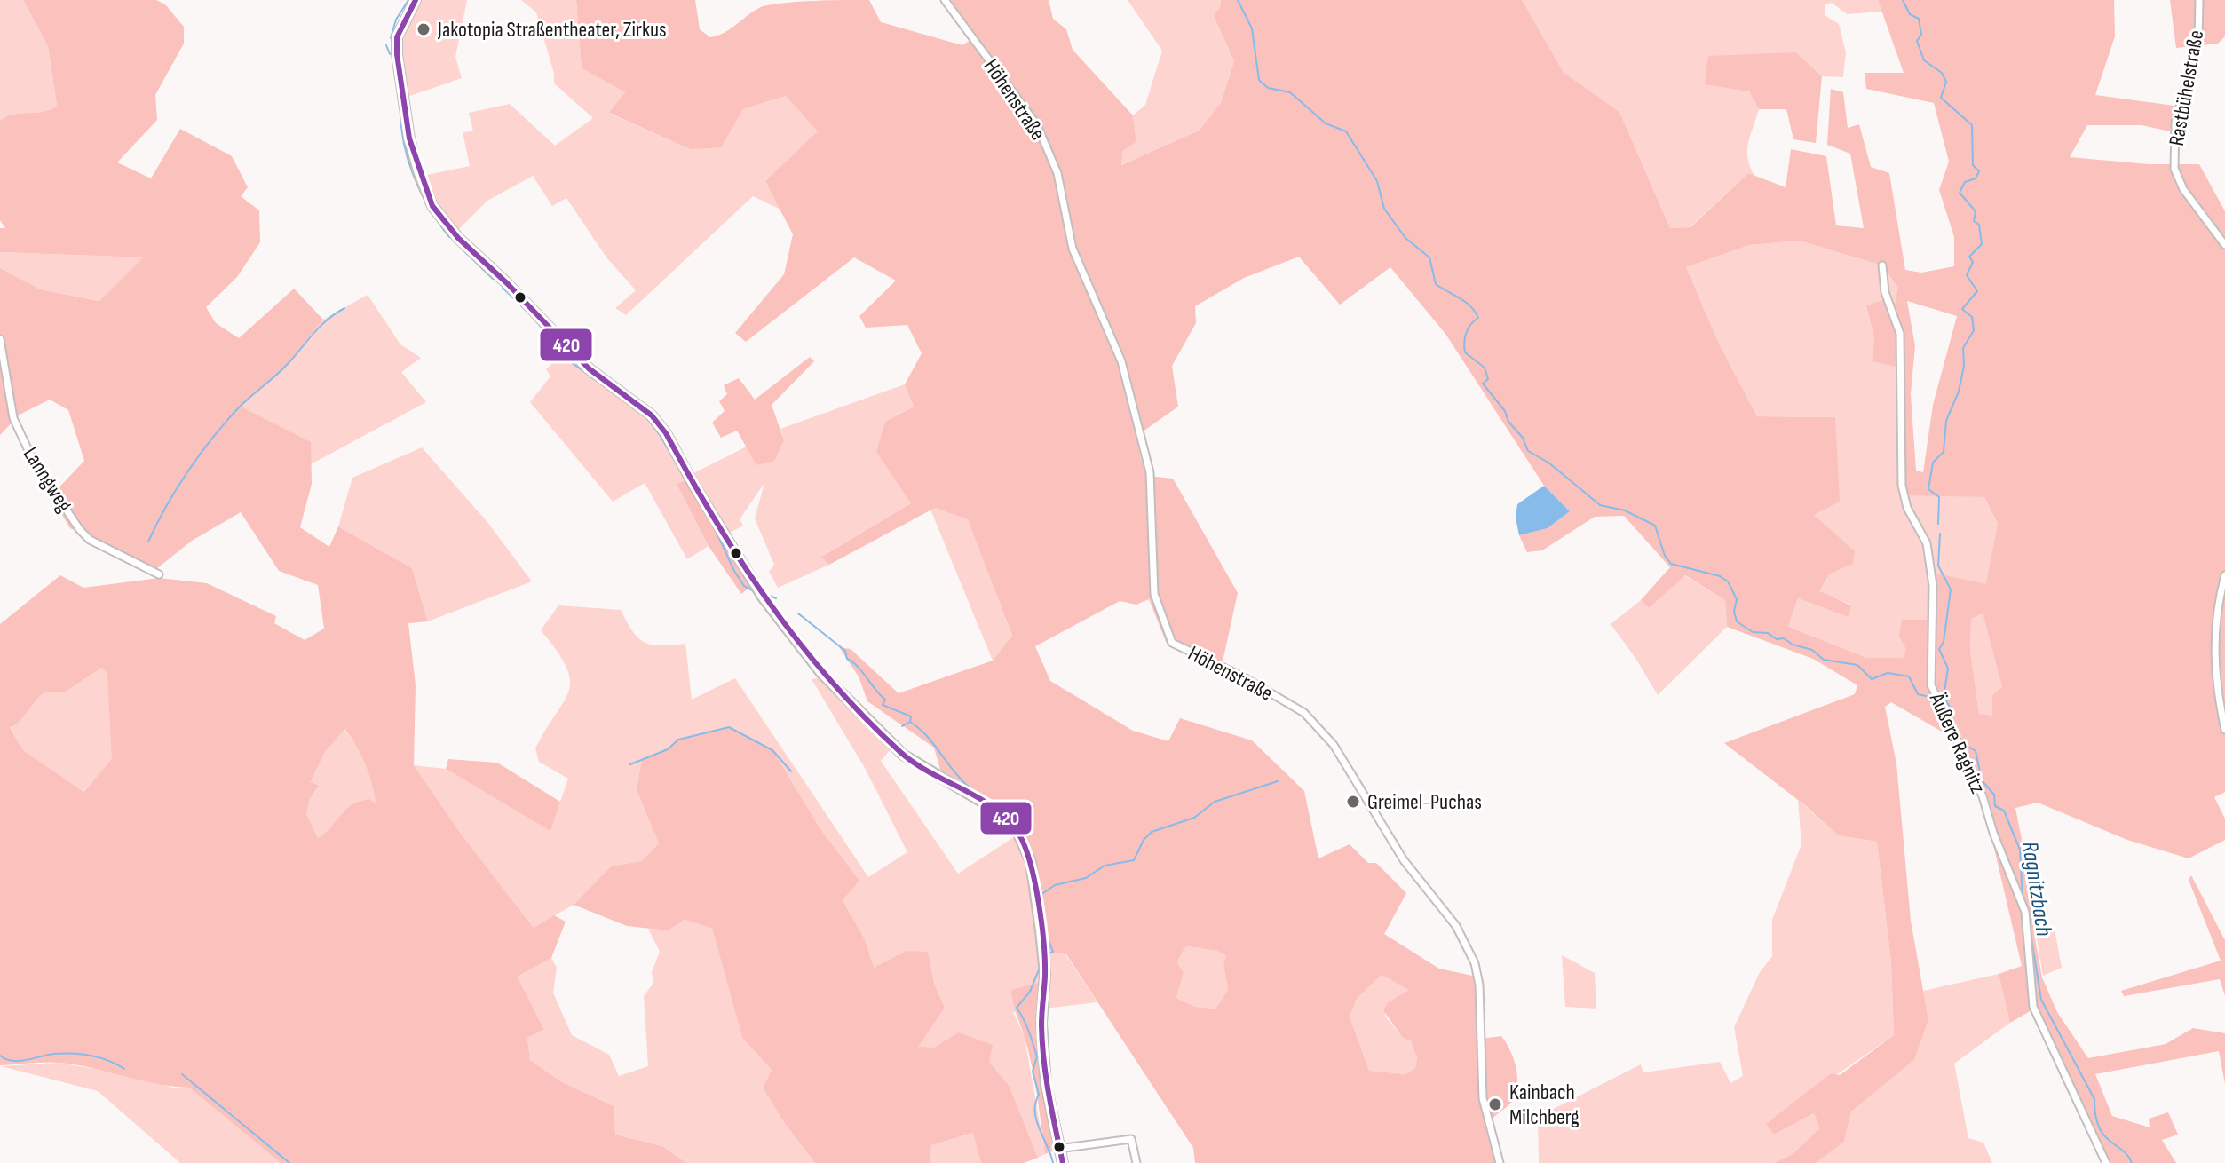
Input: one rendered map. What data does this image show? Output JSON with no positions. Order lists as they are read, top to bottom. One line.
{"streets":{"street":["Rastbühelstraße","Höhenstraße","Lanngweg","Äußere Ragnitz"]},"water":["Ragnitzbach"],"places":["Jakotopia Straßentheater, Zirkus","Greimel-Puchas","Kainbach Milchberg"],"lines":["transit line 420"]}
